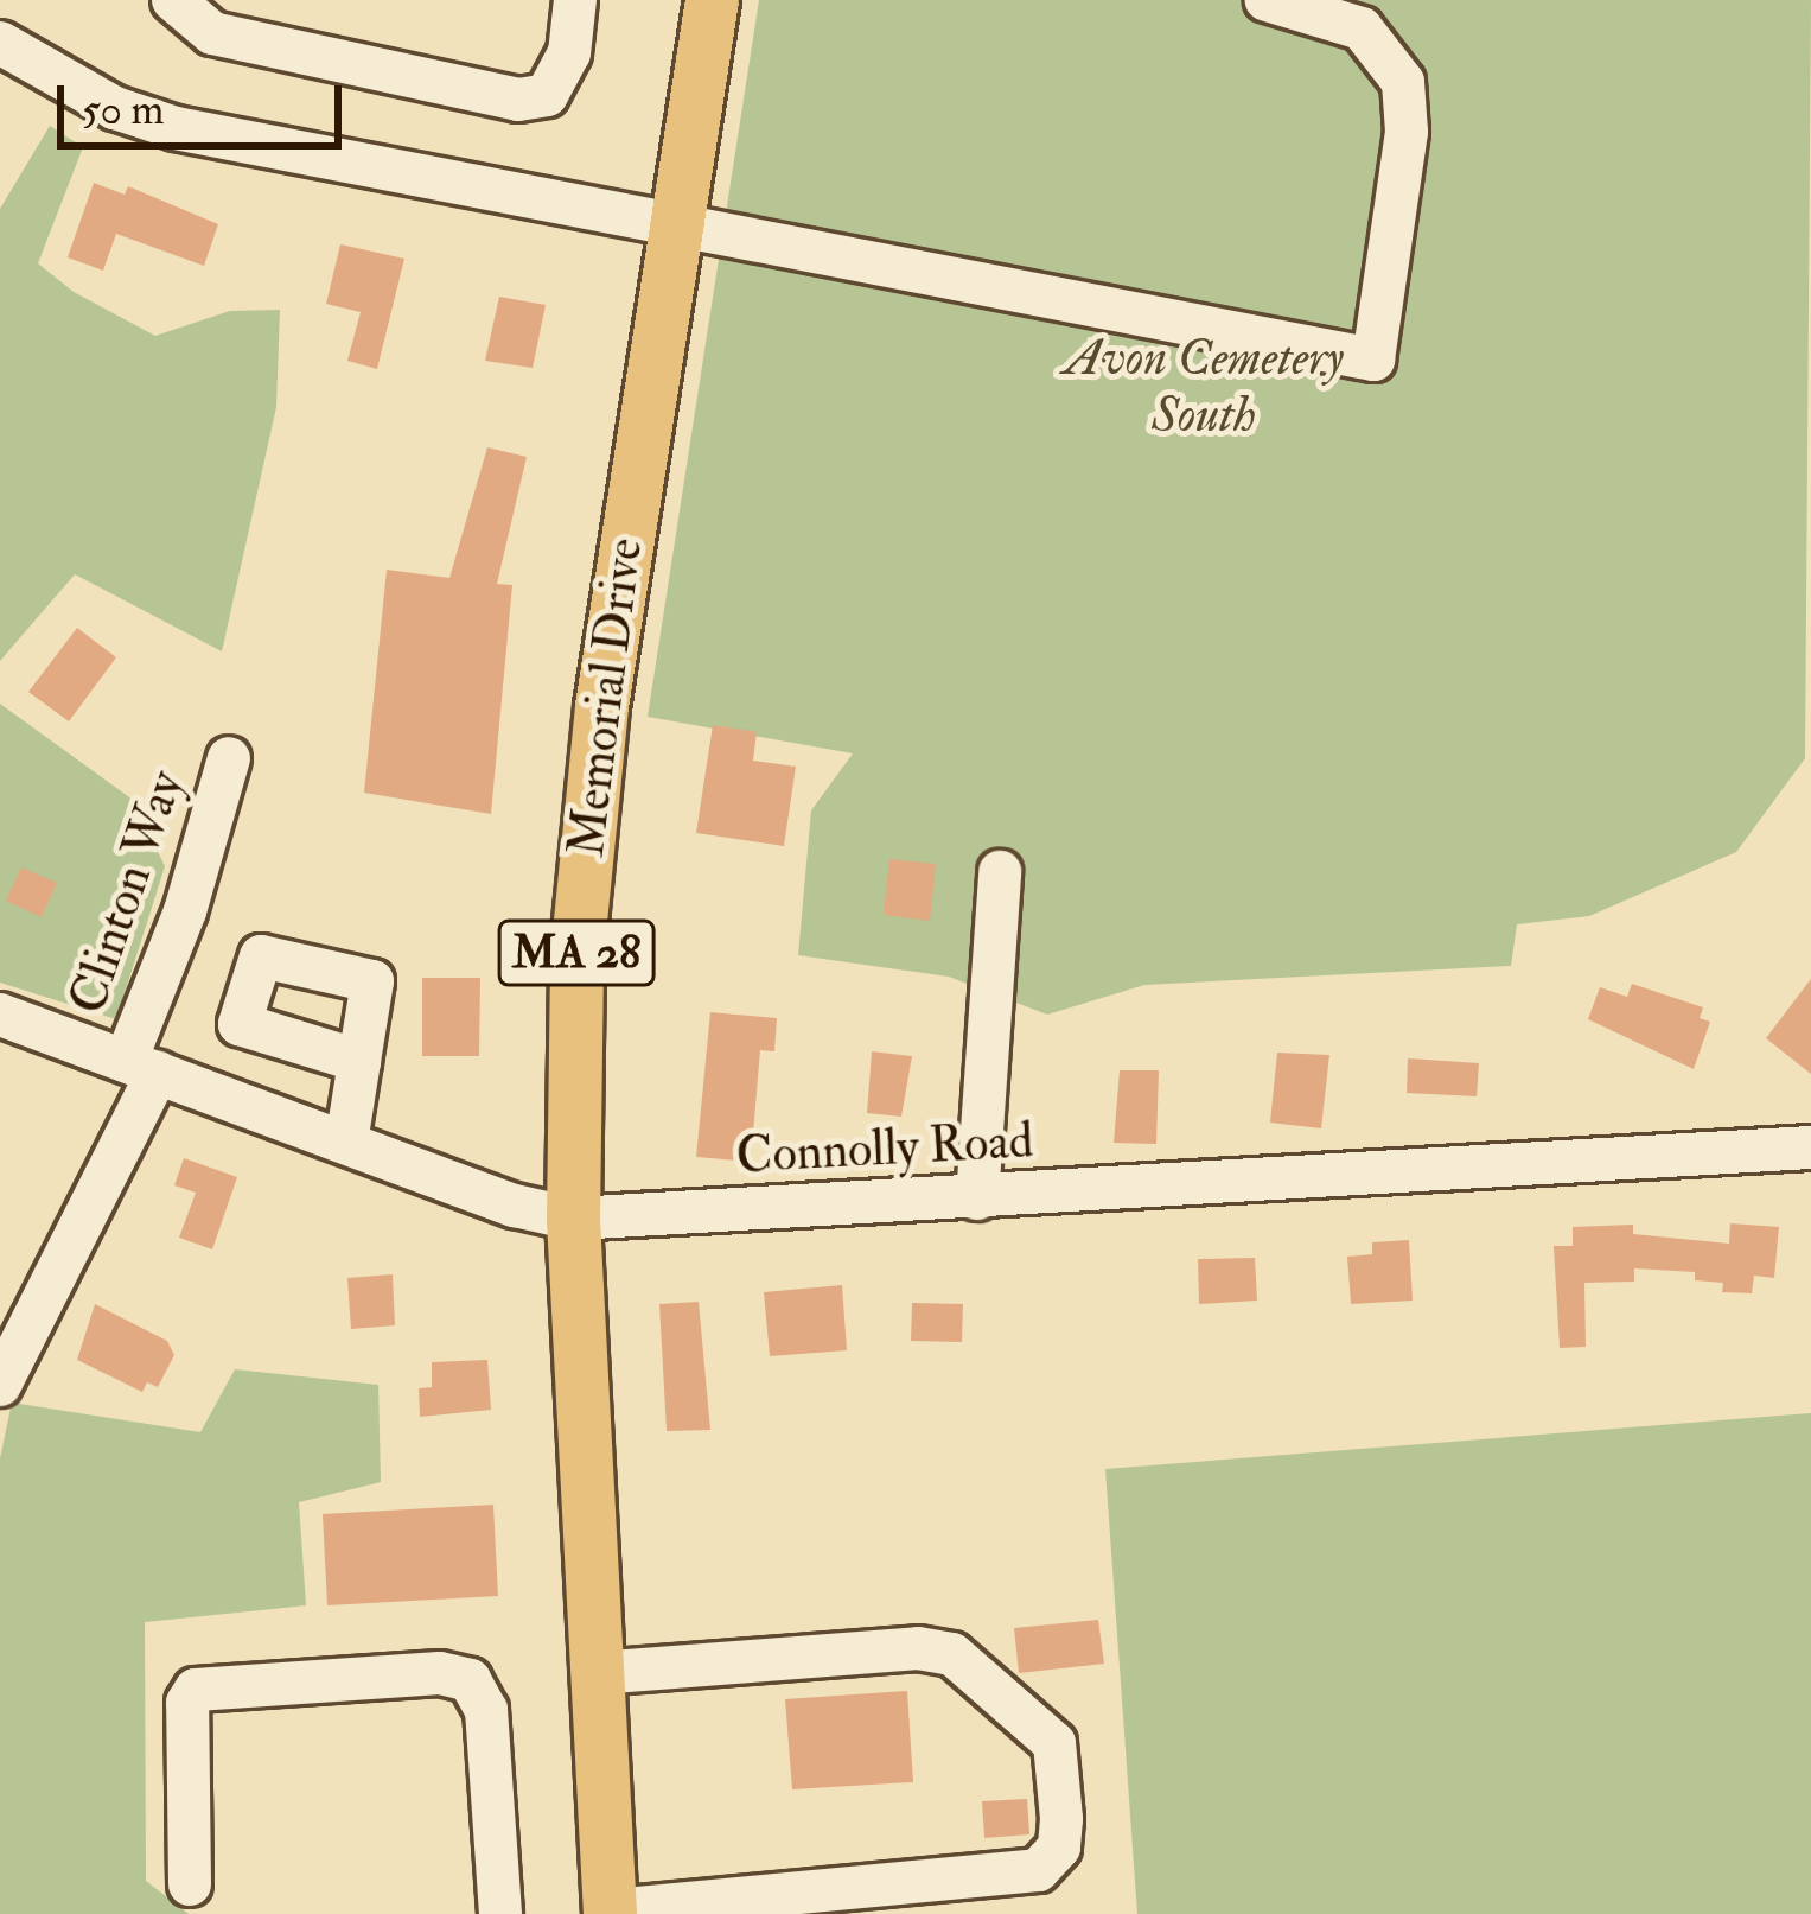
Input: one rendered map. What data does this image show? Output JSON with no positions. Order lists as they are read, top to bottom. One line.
{"streets":{"main road":["Memorial Drive","MA 28"],"street":["Clinton Way","Connolly Road"]},"crossings":[["Memorial Drive","Connolly Road"],["Clinton Way","Connolly Road"]],"parks":["Avon Cemetery South"],"scale_bar":"50 m"}
